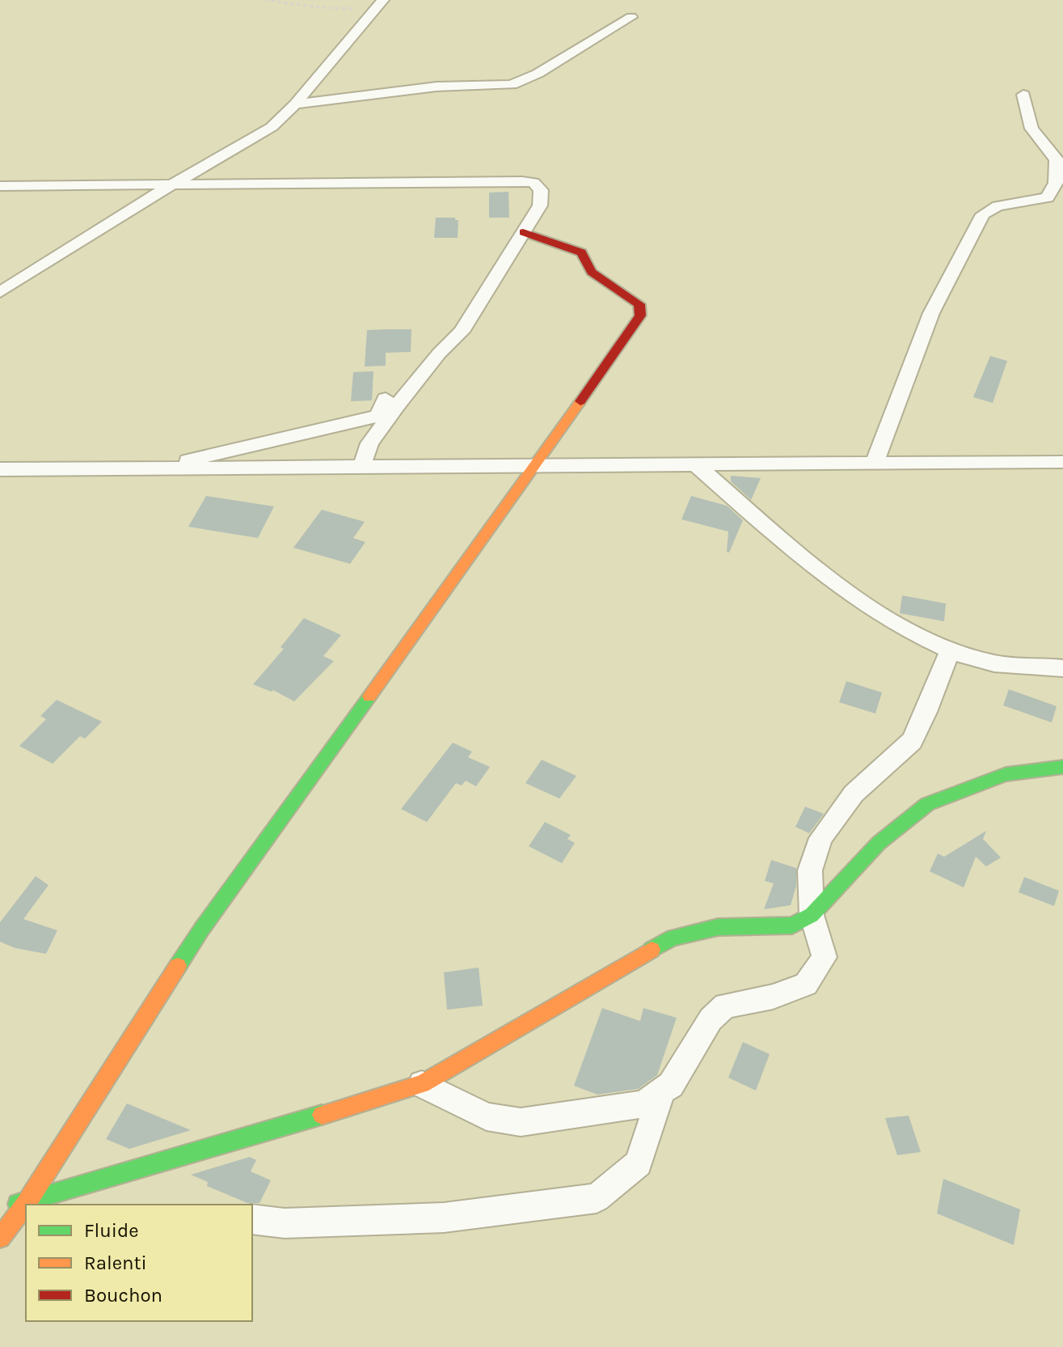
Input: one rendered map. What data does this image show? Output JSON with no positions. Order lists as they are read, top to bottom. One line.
{"legend":["Fluide","Ralenti","Bouchon"]}
